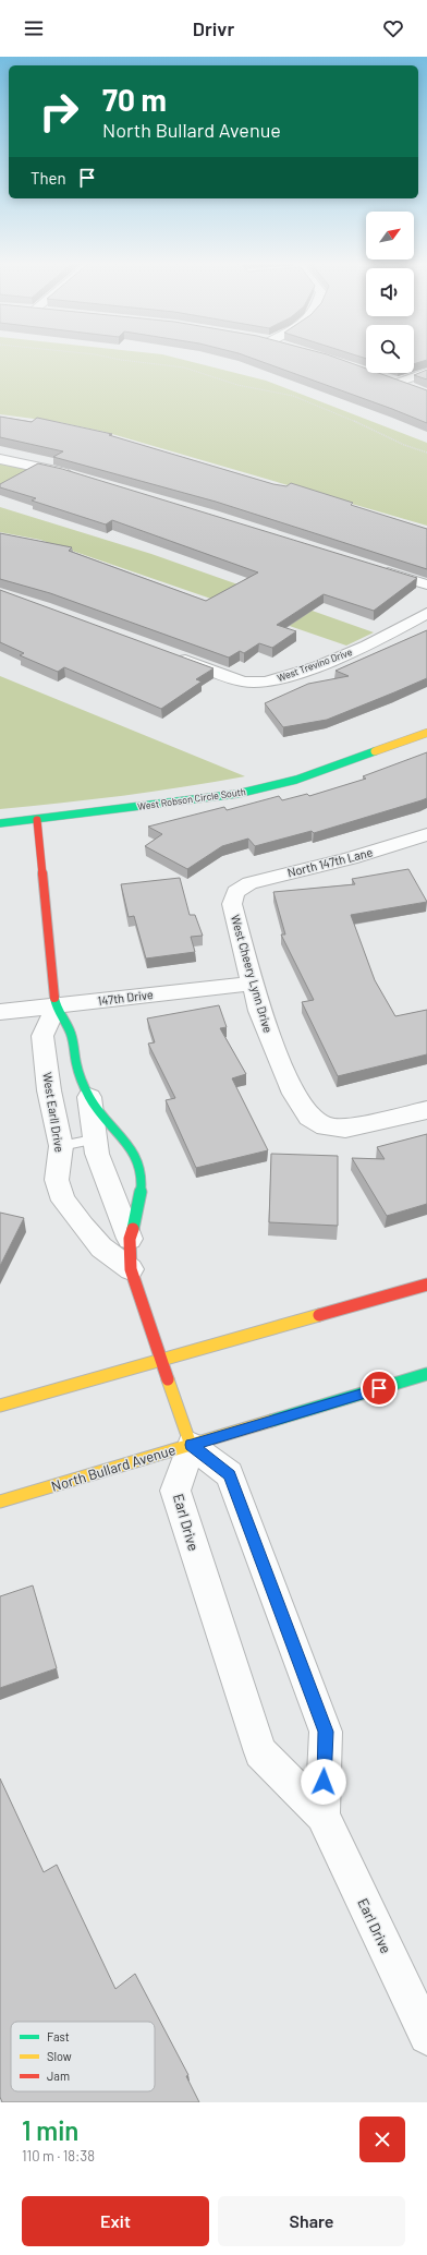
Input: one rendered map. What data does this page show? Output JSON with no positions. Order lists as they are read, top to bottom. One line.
{"streets":{"street":["West Trevino Drive","West Robson Circle South","North 147th Lane","West Cheery Lynn Drive","147th Drive","West Earll Drive","North Bullard Avenue","Earl Drive"]},"crossings":[["West Robson Circle South","West Earll Drive"],["North 147th Lane","West Cheery Lynn Drive"],["West Cheery Lynn Drive","147th Drive"],["147th Drive","West Earll Drive"],["West Earll Drive","North Bullard Avenue"],["West Earll Drive","Earl Drive"],["North Bullard Avenue","Earl Drive"]],"legend":["Fast","Slow","Jam"],"north":"top right","page":{"header":"Drivr","turn":["70 m","North Bullard Avenue"],"then":"Then","heading":["1 min","110 m · 18:38"],"buttons":["Exit","Share"]}}
